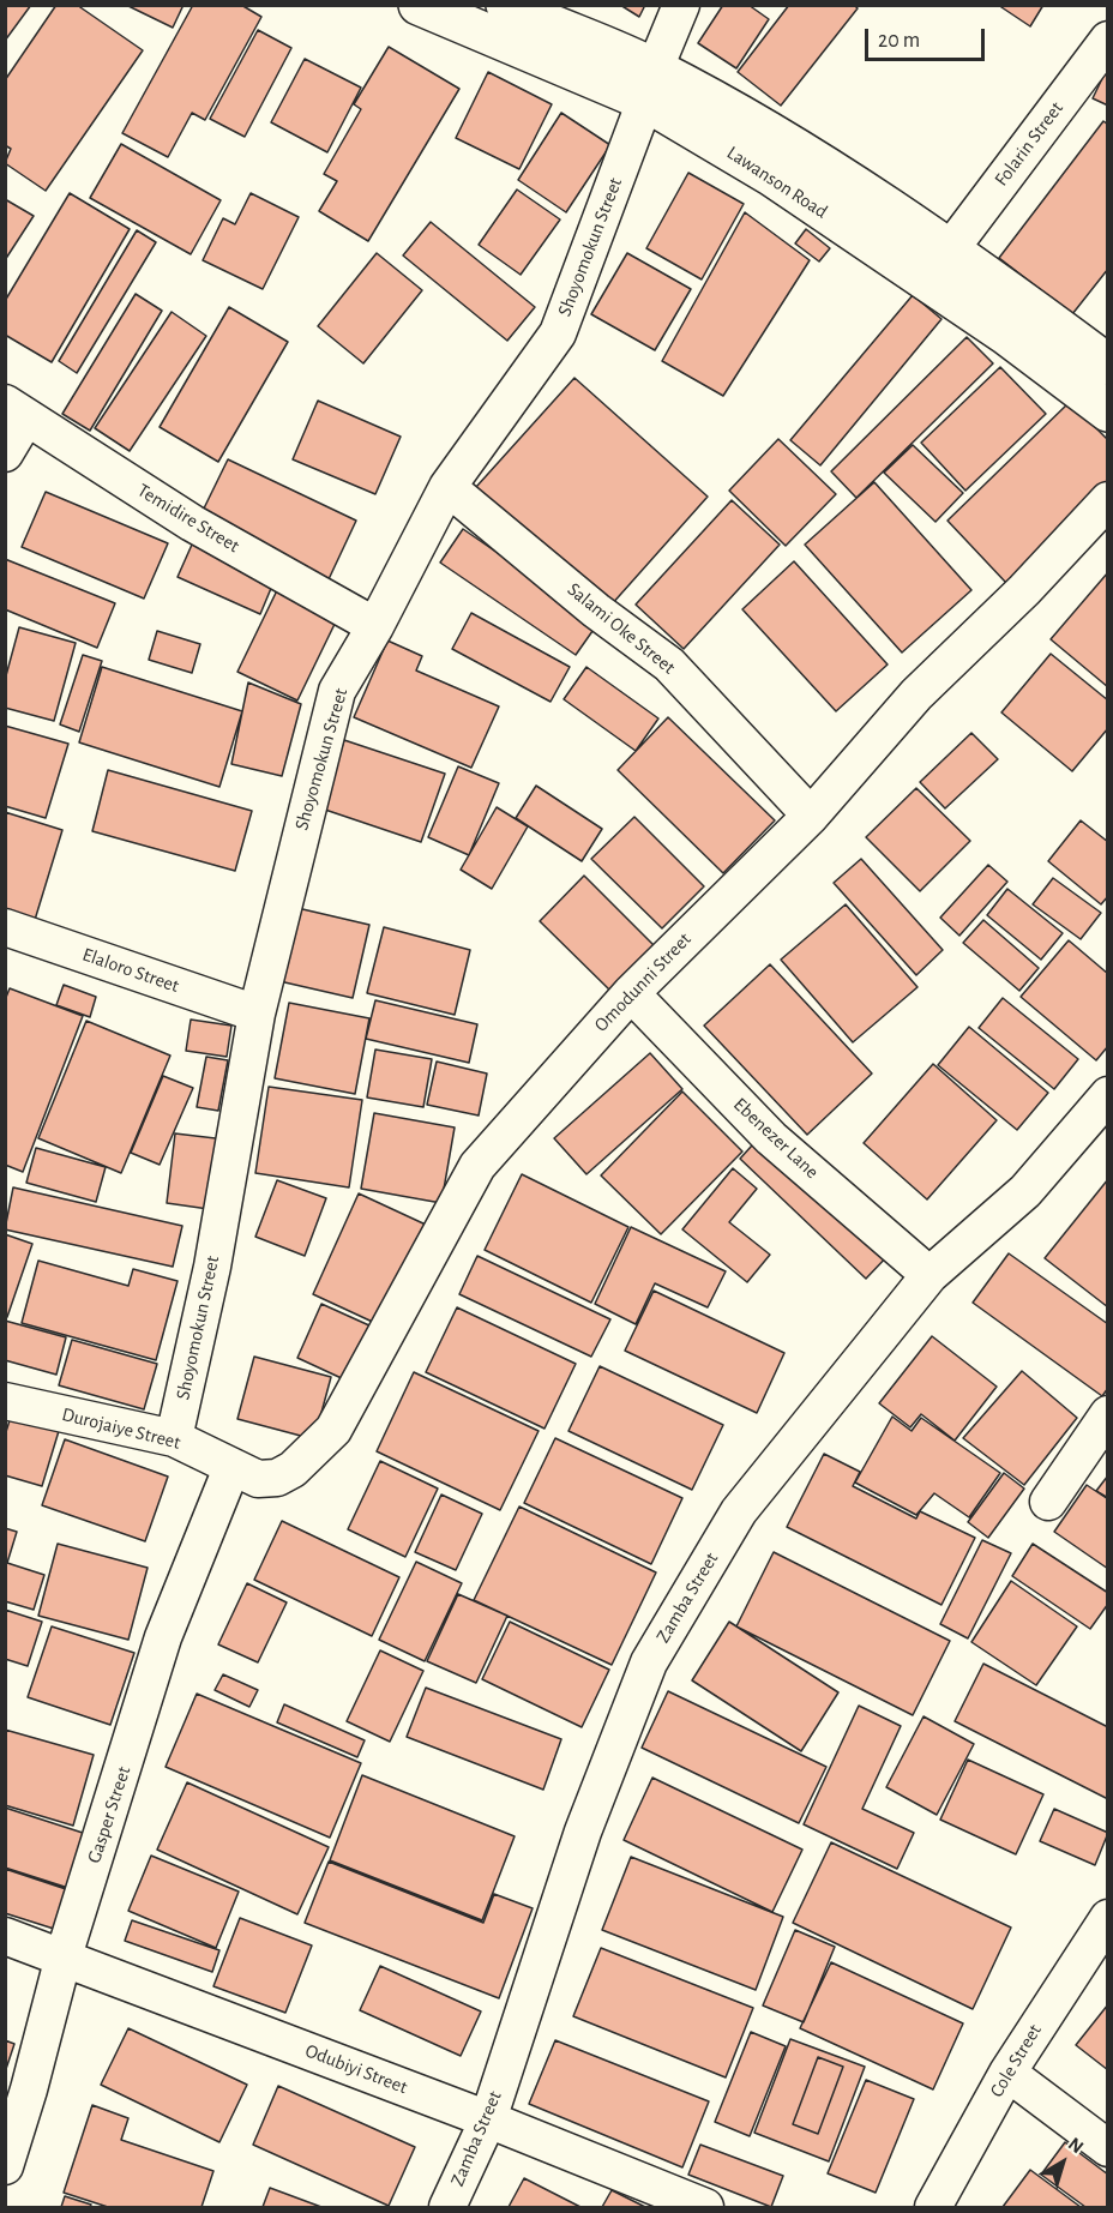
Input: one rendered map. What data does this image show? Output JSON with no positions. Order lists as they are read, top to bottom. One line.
{"streets":{"main road":["Lawanson Road"],"street":["Folarin Street","Shoyomokun Street","Temidire Street","Salami Oke Street","Elaloro Street","Omodunni Street","Ebenezer Lane","Durojaiye Street","Zamba Street","Gasper Street","Cole Street","Odubiyi Street"]},"crossings":[["Folarin Street","Lawanson Road"],["Lawanson Road","Shoyomokun Street"],["Shoyomokun Street","Temidire Street"],["Shoyomokun Street","Salami Oke Street"],["Shoyomokun Street","Elaloro Street"],["Shoyomokun Street","Durojaiye Street"],["Salami Oke Street","Omodunni Street"],["Omodunni Street","Ebenezer Lane"],["Omodunni Street","Durojaiye Street"],["Omodunni Street","Gasper Street"],["Ebenezer Lane","Zamba Street"],["Durojaiye Street","Gasper Street"],["Zamba Street","Odubiyi Street"],["Gasper Street","Odubiyi Street"]],"scale_bar":"20 m","north":"top right"}
